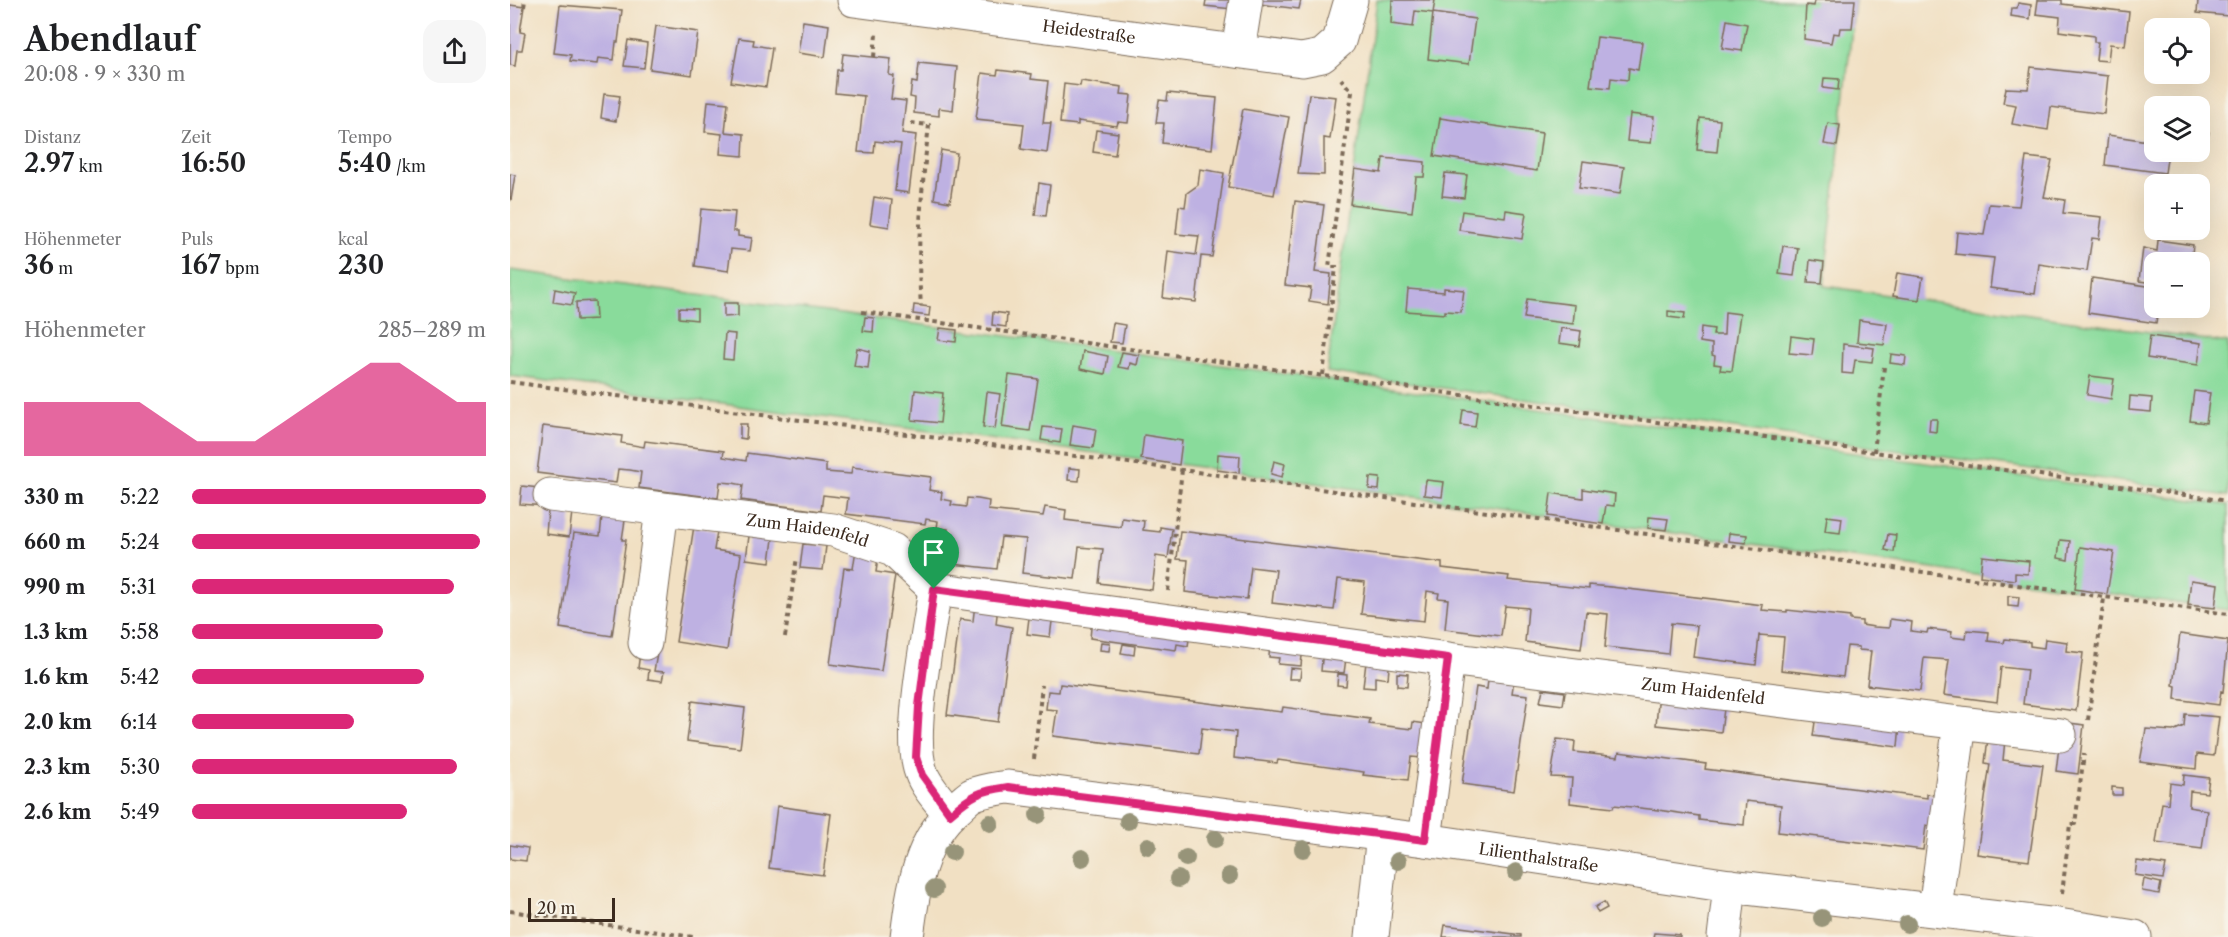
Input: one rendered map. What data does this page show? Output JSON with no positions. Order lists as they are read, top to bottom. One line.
{"streets":{"street":["Heidestraße","Zum Haidenfeld","Lilienthalstraße"]},"scale_bar":"20 m","page":{"heading":["Abendlauf","20:08 · 9 × 330 m"],"map_buttons":["+","−"],"stats":[["Distanz","2.97 km"],["Zeit","16:50"],["Tempo","5:40 /km"],["Höhenmeter","36 m"],["Puls","167 bpm"],["kcal","230"]],"chart":["Höhenmeter","285–289 m"],"list":[{"name":"330 m","note":"5:22"},{"name":"660 m","note":"5:24"},{"name":"990 m","note":"5:31"},{"name":"1.3 km","note":"5:58"},{"name":"1.6 km","note":"5:42"},{"name":"2.0 km","note":"6:14"},{"name":"2.3 km","note":"5:30"},{"name":"2.6 km","note":"5:49"}],"scale":"20 m"}}
